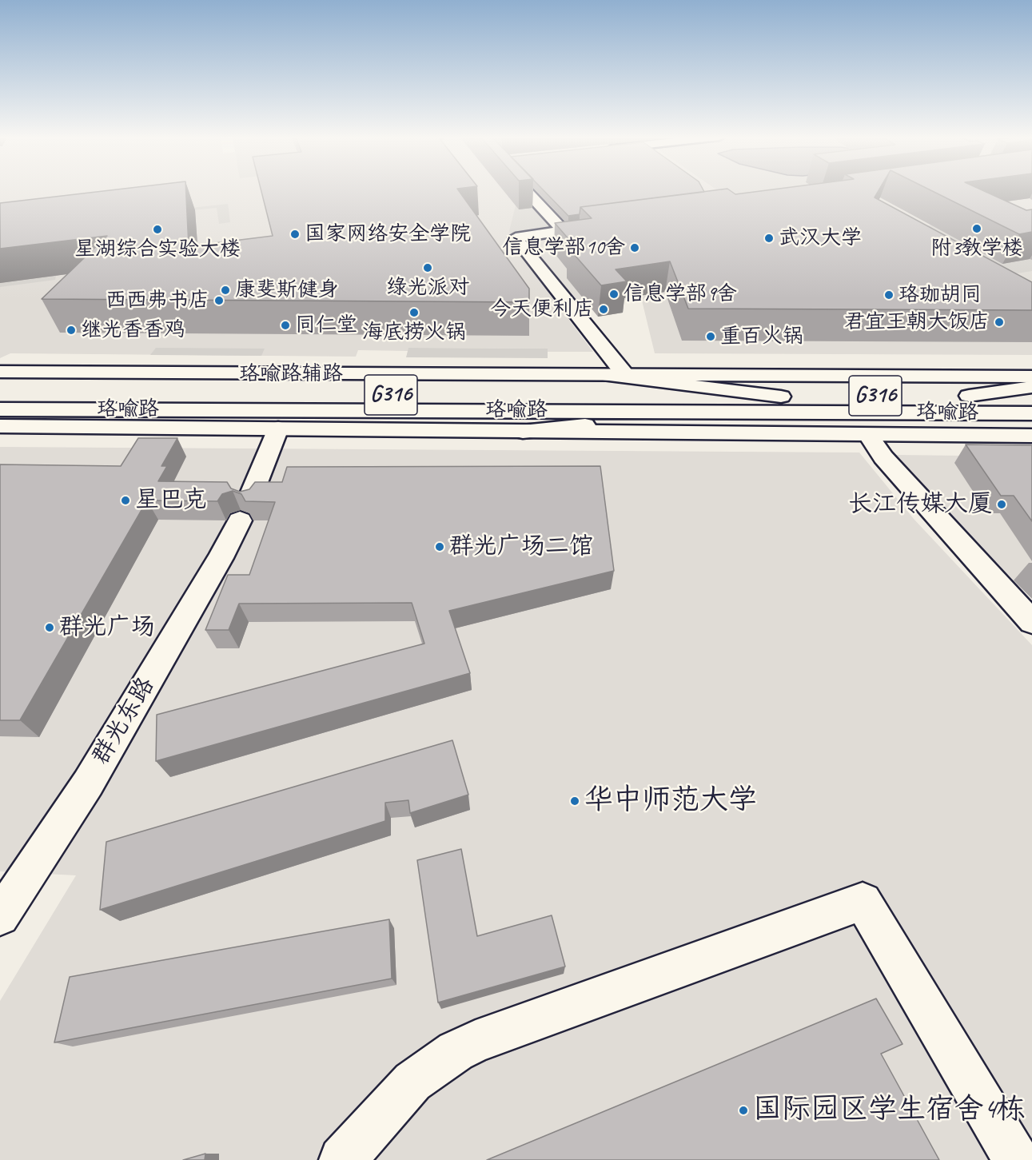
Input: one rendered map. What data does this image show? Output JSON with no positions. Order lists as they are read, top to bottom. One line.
{"streets":{"main road":["珞喻路辅路","G316","珞喻路","群光东路"]},"places":["附3教学楼","星湖综合实验大楼","国家网络安全学院","武汉大学","信息学部10舍","绿光派对","康斐斯健身","信息学部9舍","珞珈胡同","西西弗书店","今天便利店","海底捞火锅","君宜王朝大饭店","同仁堂","继光香香鸡","重百火锅","星巴克","长江传媒大厦","群光广场二馆","群光广场","华中师范大学","国际园区学生宿舍4栋"]}
